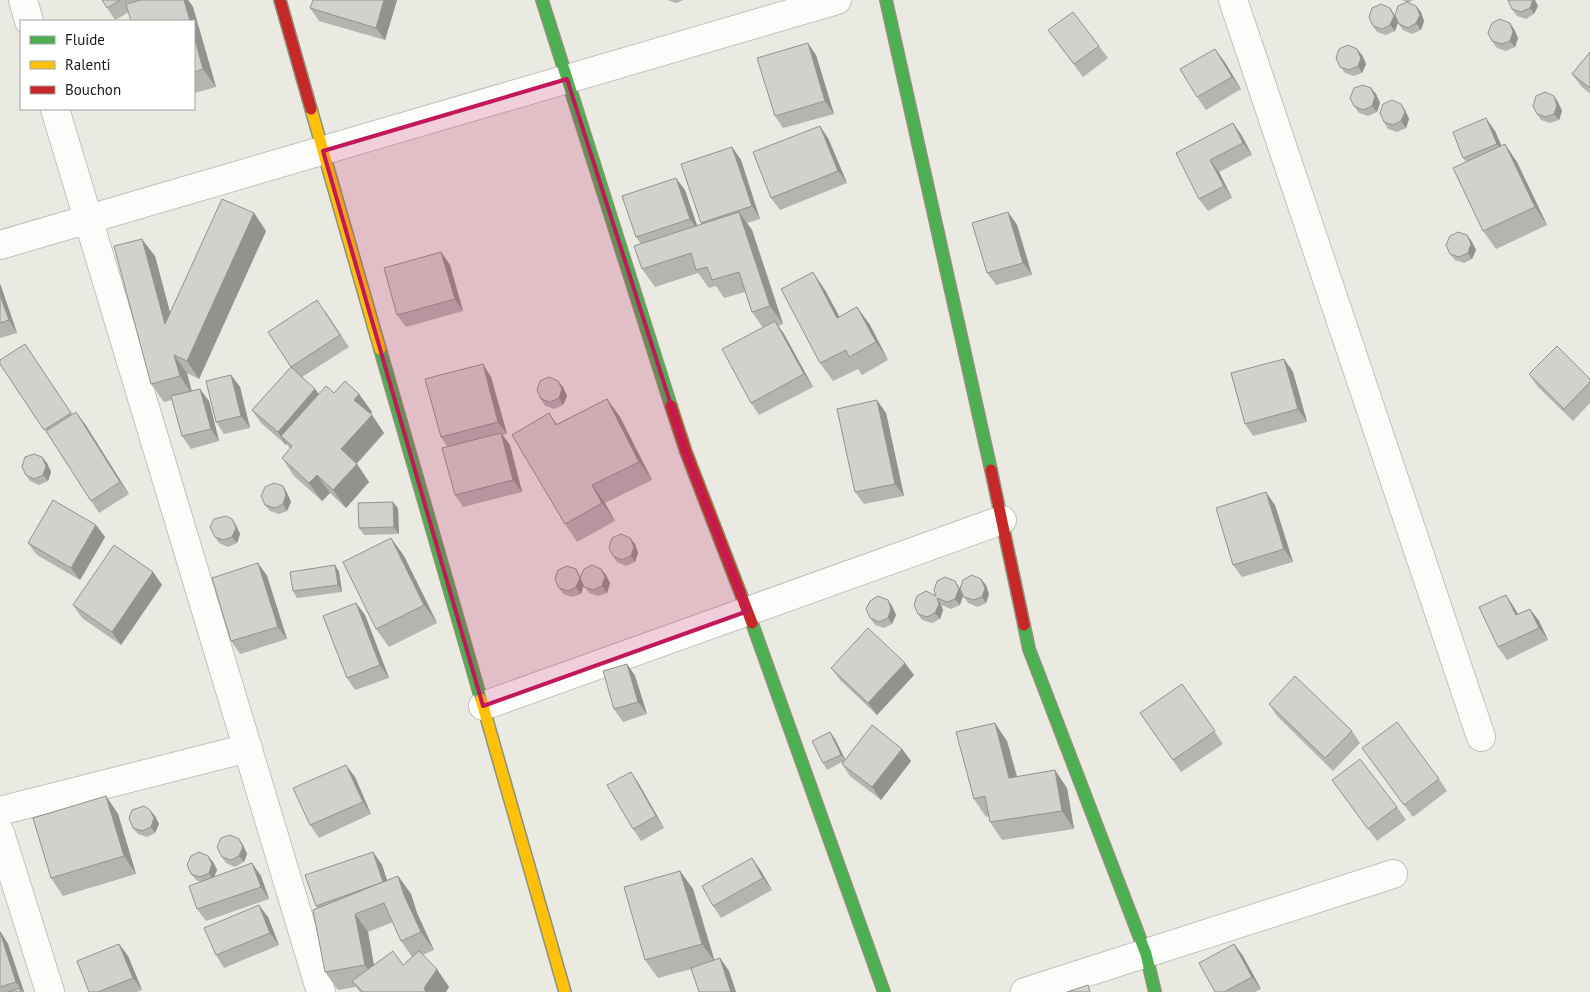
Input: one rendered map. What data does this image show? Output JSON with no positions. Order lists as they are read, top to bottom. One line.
{"legend":["Fluide","Ralenti","Bouchon"]}
